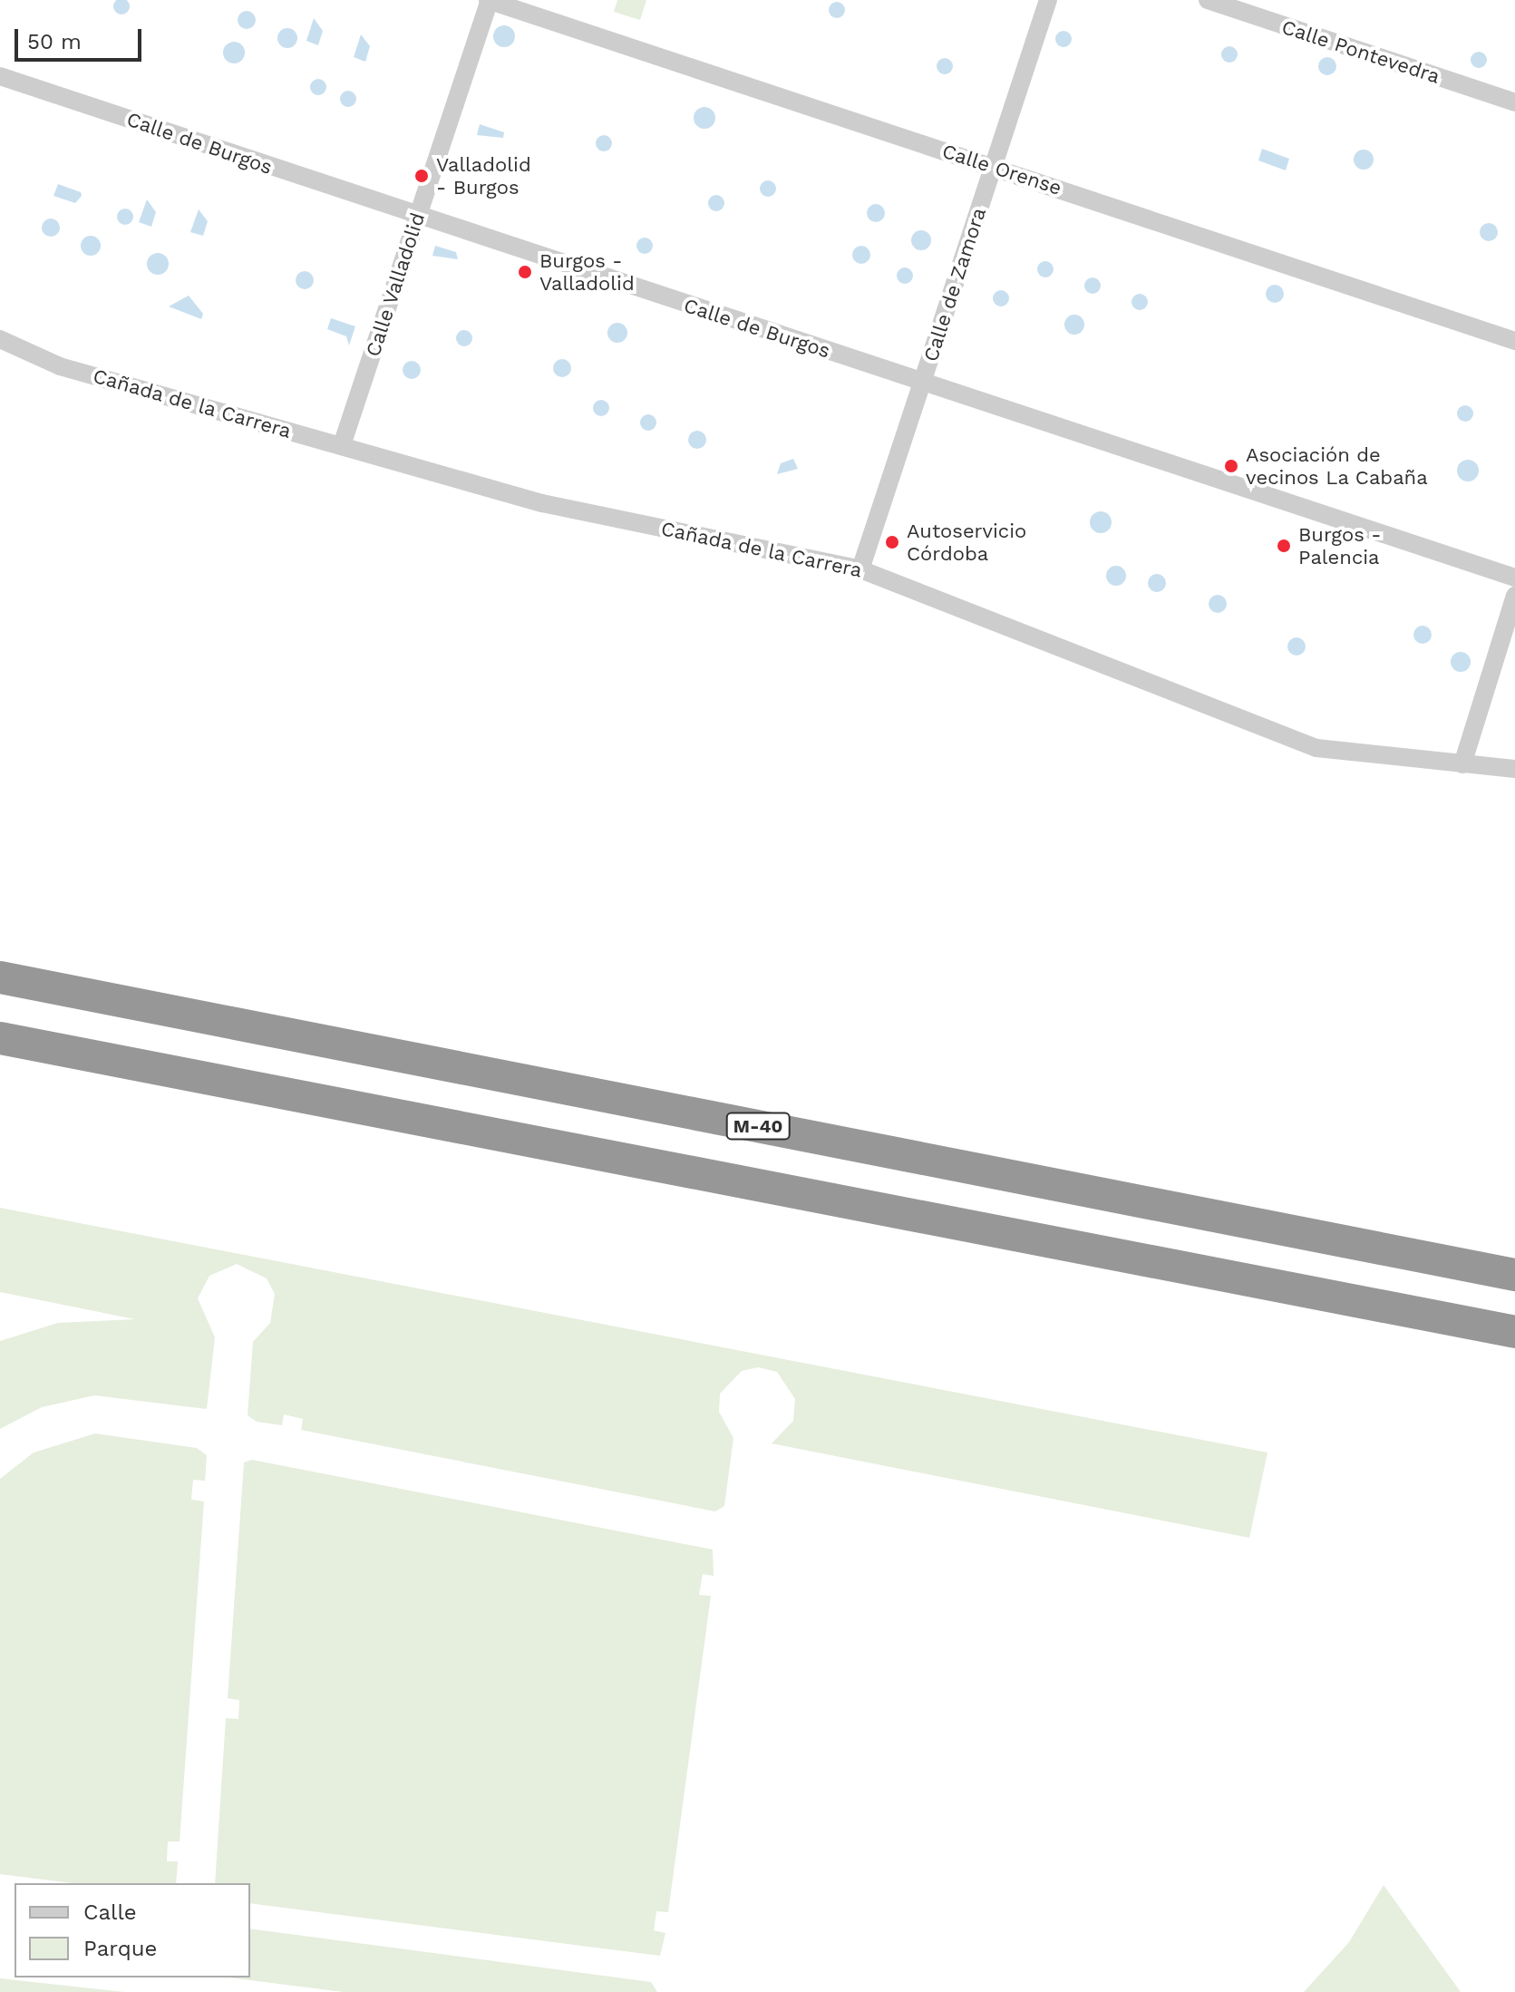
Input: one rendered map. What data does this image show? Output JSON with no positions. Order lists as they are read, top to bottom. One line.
{"streets":{"highway":["M-40"],"street":["Calle Pontevedra","Calle de Burgos","Calle Orense","Calle Valladolid","Calle de Zamora","Cañada de la Carrera"]},"crossings":[["Calle de Burgos","Calle Valladolid"],["Calle de Burgos","Calle de Zamora"],["Calle Orense","Calle Valladolid"],["Calle Orense","Calle de Zamora"],["Calle Valladolid","Cañada de la Carrera"],["Calle de Zamora","Cañada de la Carrera"]],"places":["Valladolid - Burgos","Burgos - Valladolid","Asociación de vecinos La Cabaña","Autoservicio Córdoba","Burgos - Palencia"],"legend":["Calle","Parque"],"scale_bar":"50 m"}
